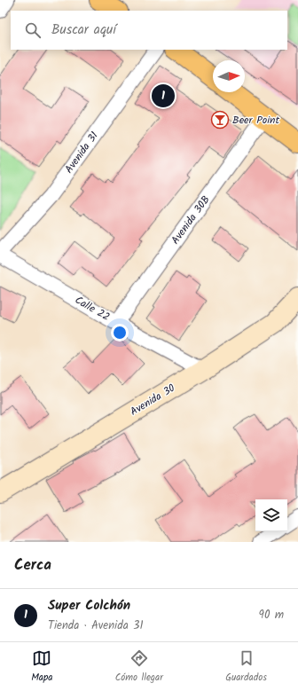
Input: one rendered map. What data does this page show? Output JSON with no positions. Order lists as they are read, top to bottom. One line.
{"streets":{"street":["Avenida 31","Avenida 30B","Calle 22","Avenida 30"]},"crossings":[["Avenida 30B","Calle 22"],["Calle 22","Avenida 30"]],"places":{"bar":["Beer Point"]},"north":"right","page":{"search":"Buscar aquí","pins":"1","heading":"Cerca","list":[{"mark":"1","name":"Super Colchón","note":"Tienda · Avenida 31","value":"90 m"}],"nav":["Mapa","Cómo llegar","Guardados"]}}
